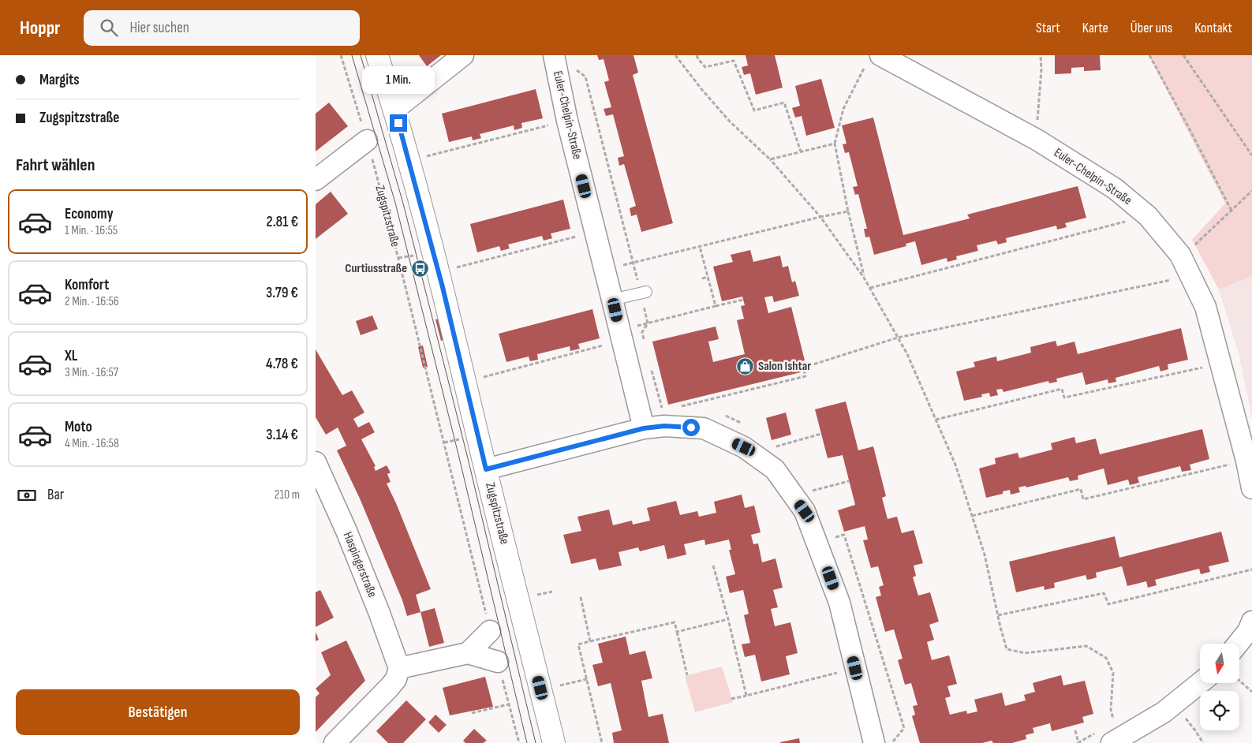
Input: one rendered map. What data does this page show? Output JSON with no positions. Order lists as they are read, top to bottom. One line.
{"streets":{"street":["Euler-Chelpin-Straße","Zugspitzstraße","Haspingerstraße"]},"places":{"bus stop":["Curtiusstraße"],"shop":["Salon Ishtar"]},"north":"bottom","page":{"header":"Hoppr","search":"Hier suchen","nav":["Start","Karte","Über uns","Kontakt"],"banner":["Margits","Zugspitzstraße"],"bubble":"1 Min.","heading":"Fahrt wählen","list":[{"name":"Economy","note":"1 Min. · 16:55","value":"2.81 €"},{"name":"Komfort","note":"2 Min. · 16:56","value":"3.79 €"},{"name":"XL","note":"3 Min. · 16:57","value":"4.78 €"},{"name":"Moto","note":"4 Min. · 16:58","value":"3.14 €"}],"pay":["Bar","210 m"],"buttons":"Bestätigen"}}
